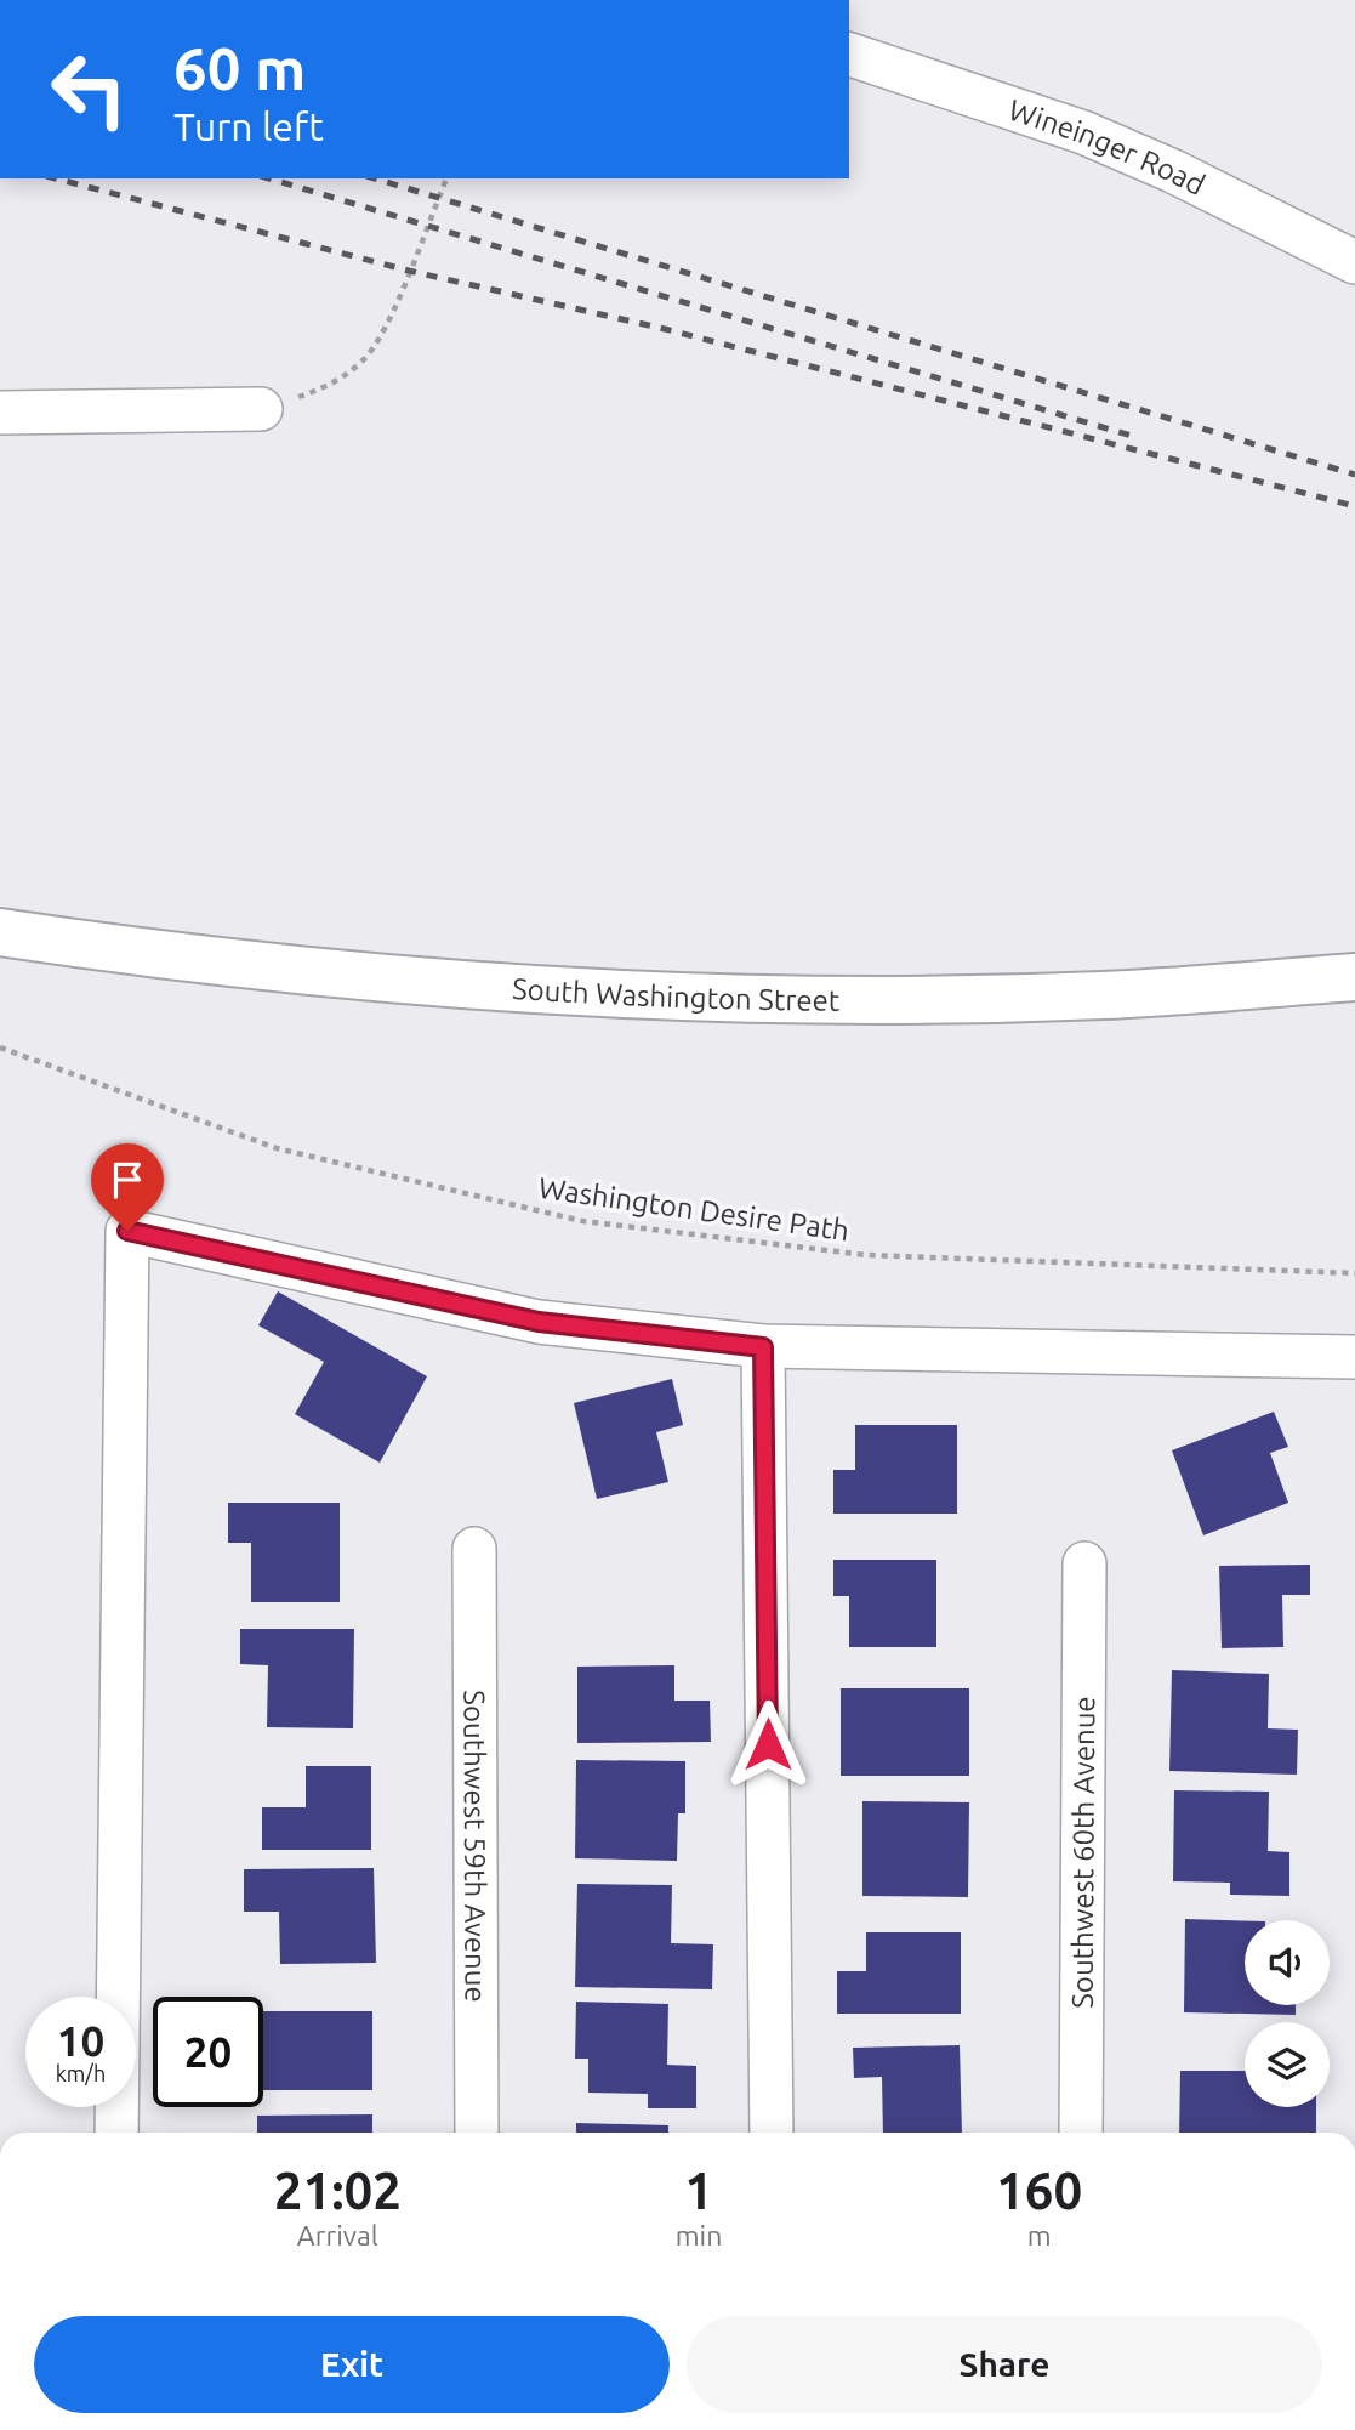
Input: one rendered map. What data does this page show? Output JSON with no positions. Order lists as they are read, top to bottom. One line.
{"streets":{"main road":["South Washington Street"],"street":["Wineinger Road","Southwest 59th Avenue","Southwest 60th Avenue"],"path":["Washington Desire Path"]},"page":{"turn":["60 m","Turn left"],"speed":"10 km/h","limit":"20","eta":["21:02","Arrival","1","min","160","m"],"buttons":["Exit","Share"]}}
